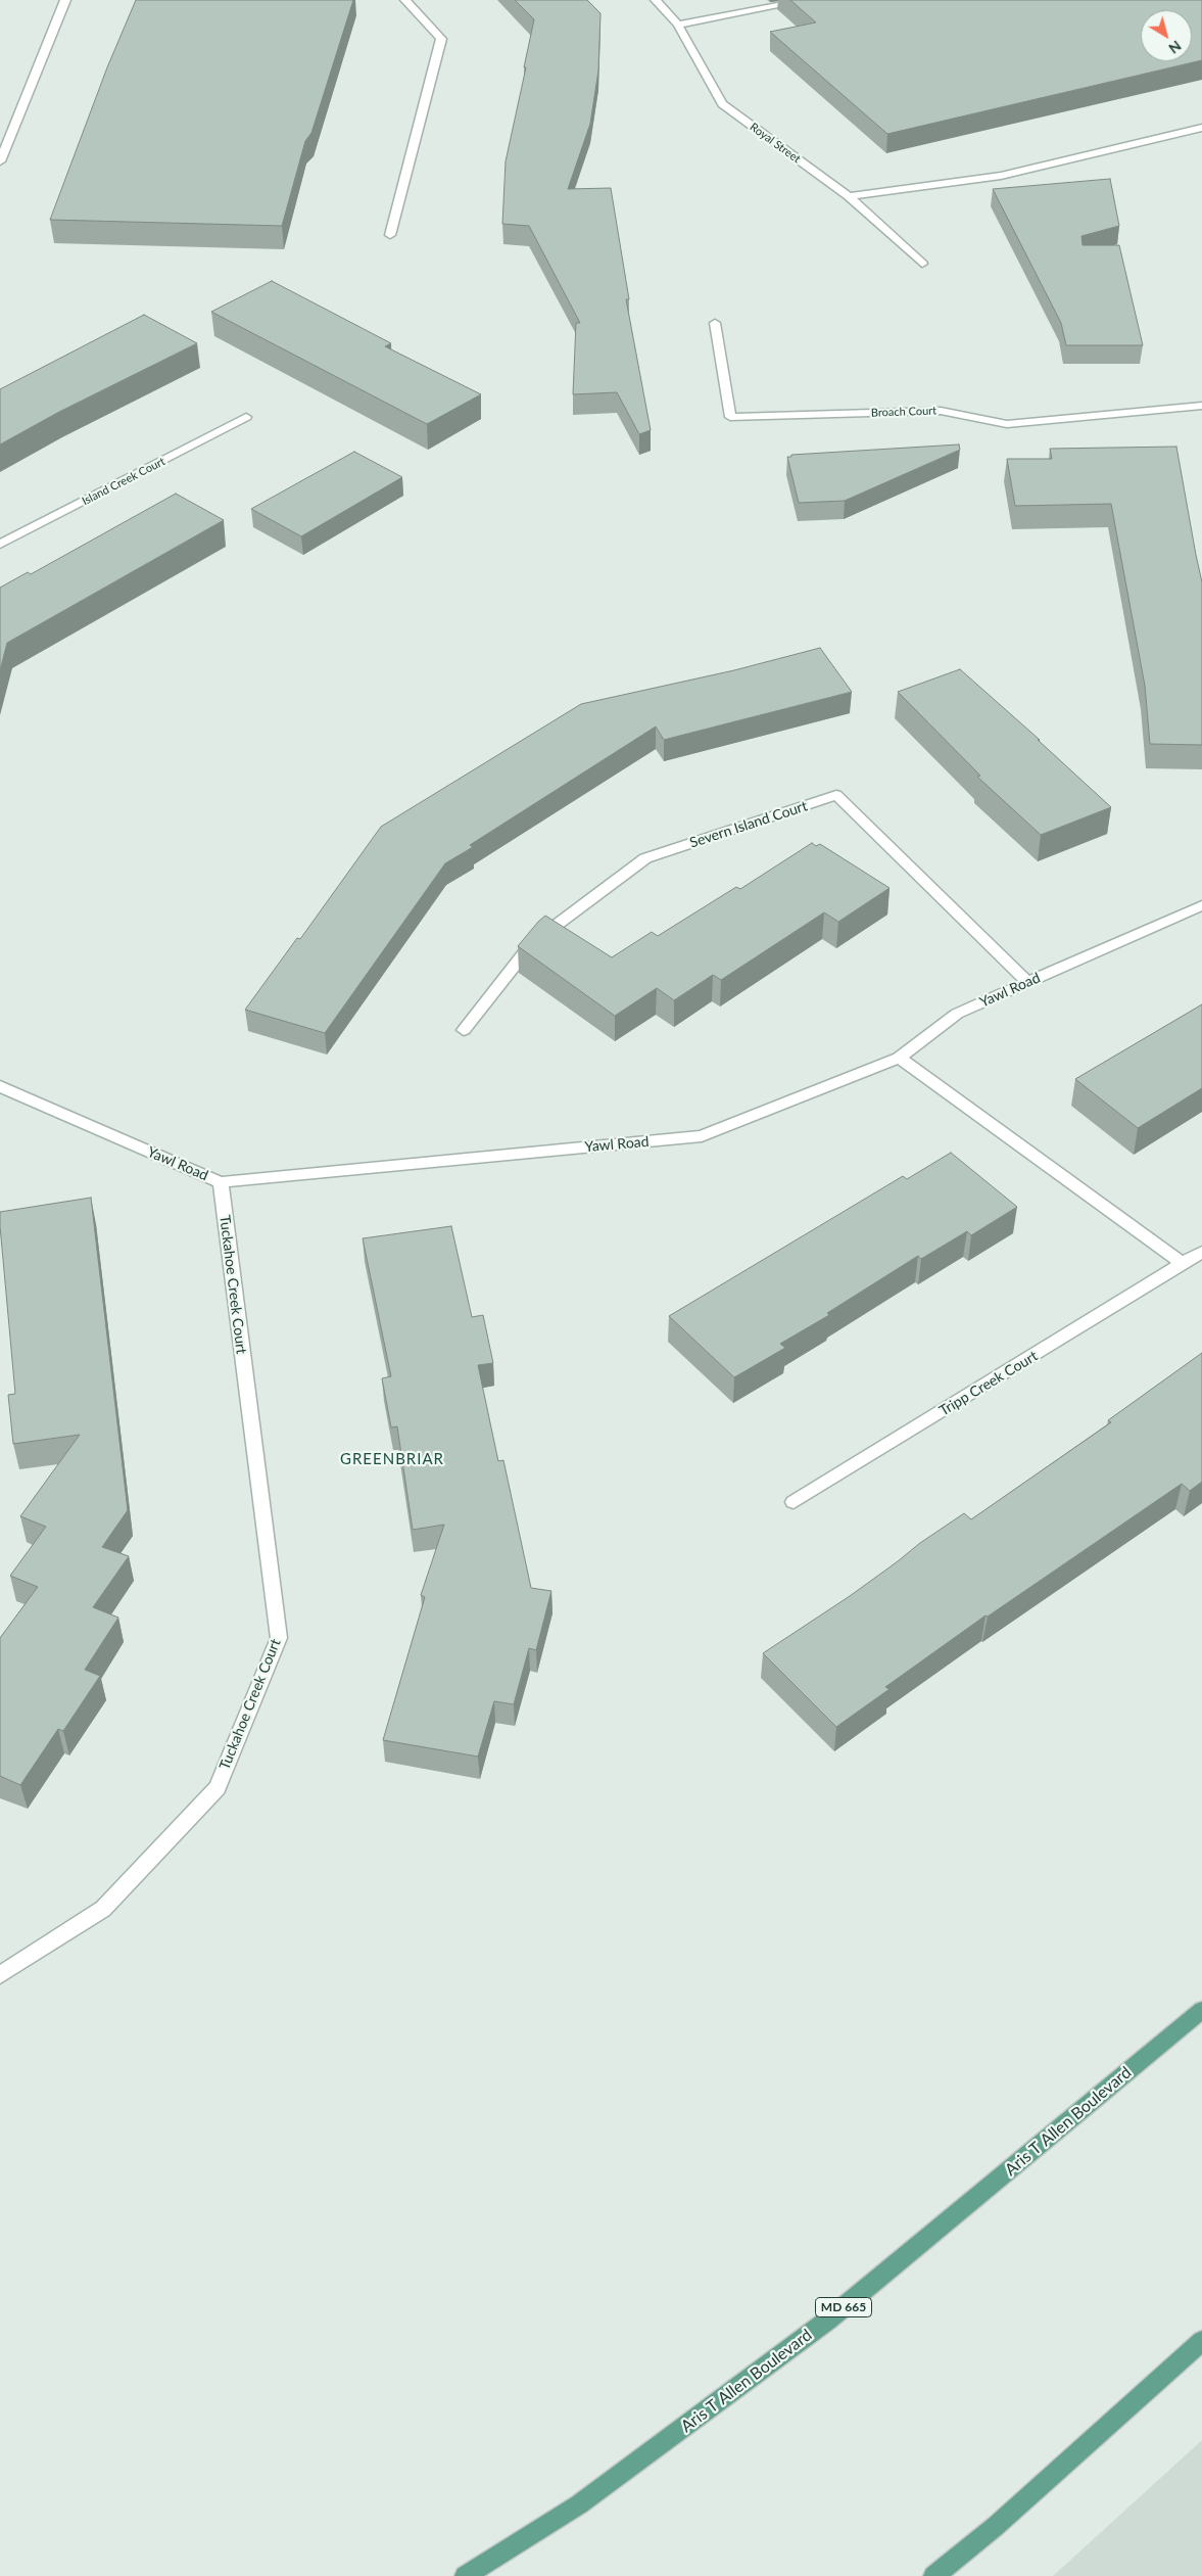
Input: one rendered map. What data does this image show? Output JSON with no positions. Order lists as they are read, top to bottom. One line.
{"streets":{"main road":["Aris T Allen Boulevard","MD 665"],"street":["Royal Street","Broach Court","Island Creek Court","Severn Island Court","Yawl Road","Tuckahoe Creek Court","Tripp Creek Court"]},"crossings":[["Severn Island Court","Yawl Road"],["Yawl Road","Tuckahoe Creek Court"]],"districts":["GREENBRIAR"],"north":"bottom right"}
